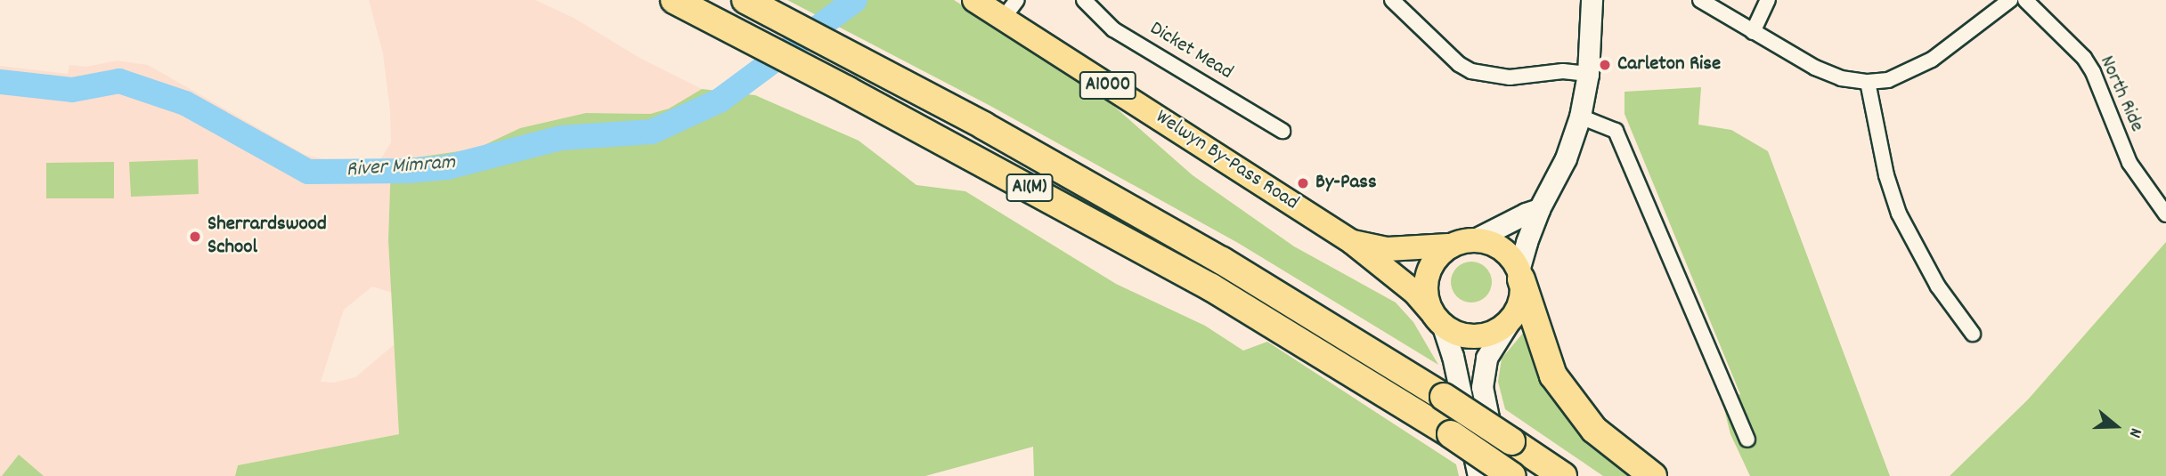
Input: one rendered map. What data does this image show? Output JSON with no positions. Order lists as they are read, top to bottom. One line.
{"streets":{"highway":["A1(M)"],"main road":["A1000","Welwyn By-Pass Road"],"street":["Dicket Mead","North Ride"]},"water":["River Mimram"],"places":["Carleton Rise","By-Pass","Sherrardswood School"],"north":"right"}
